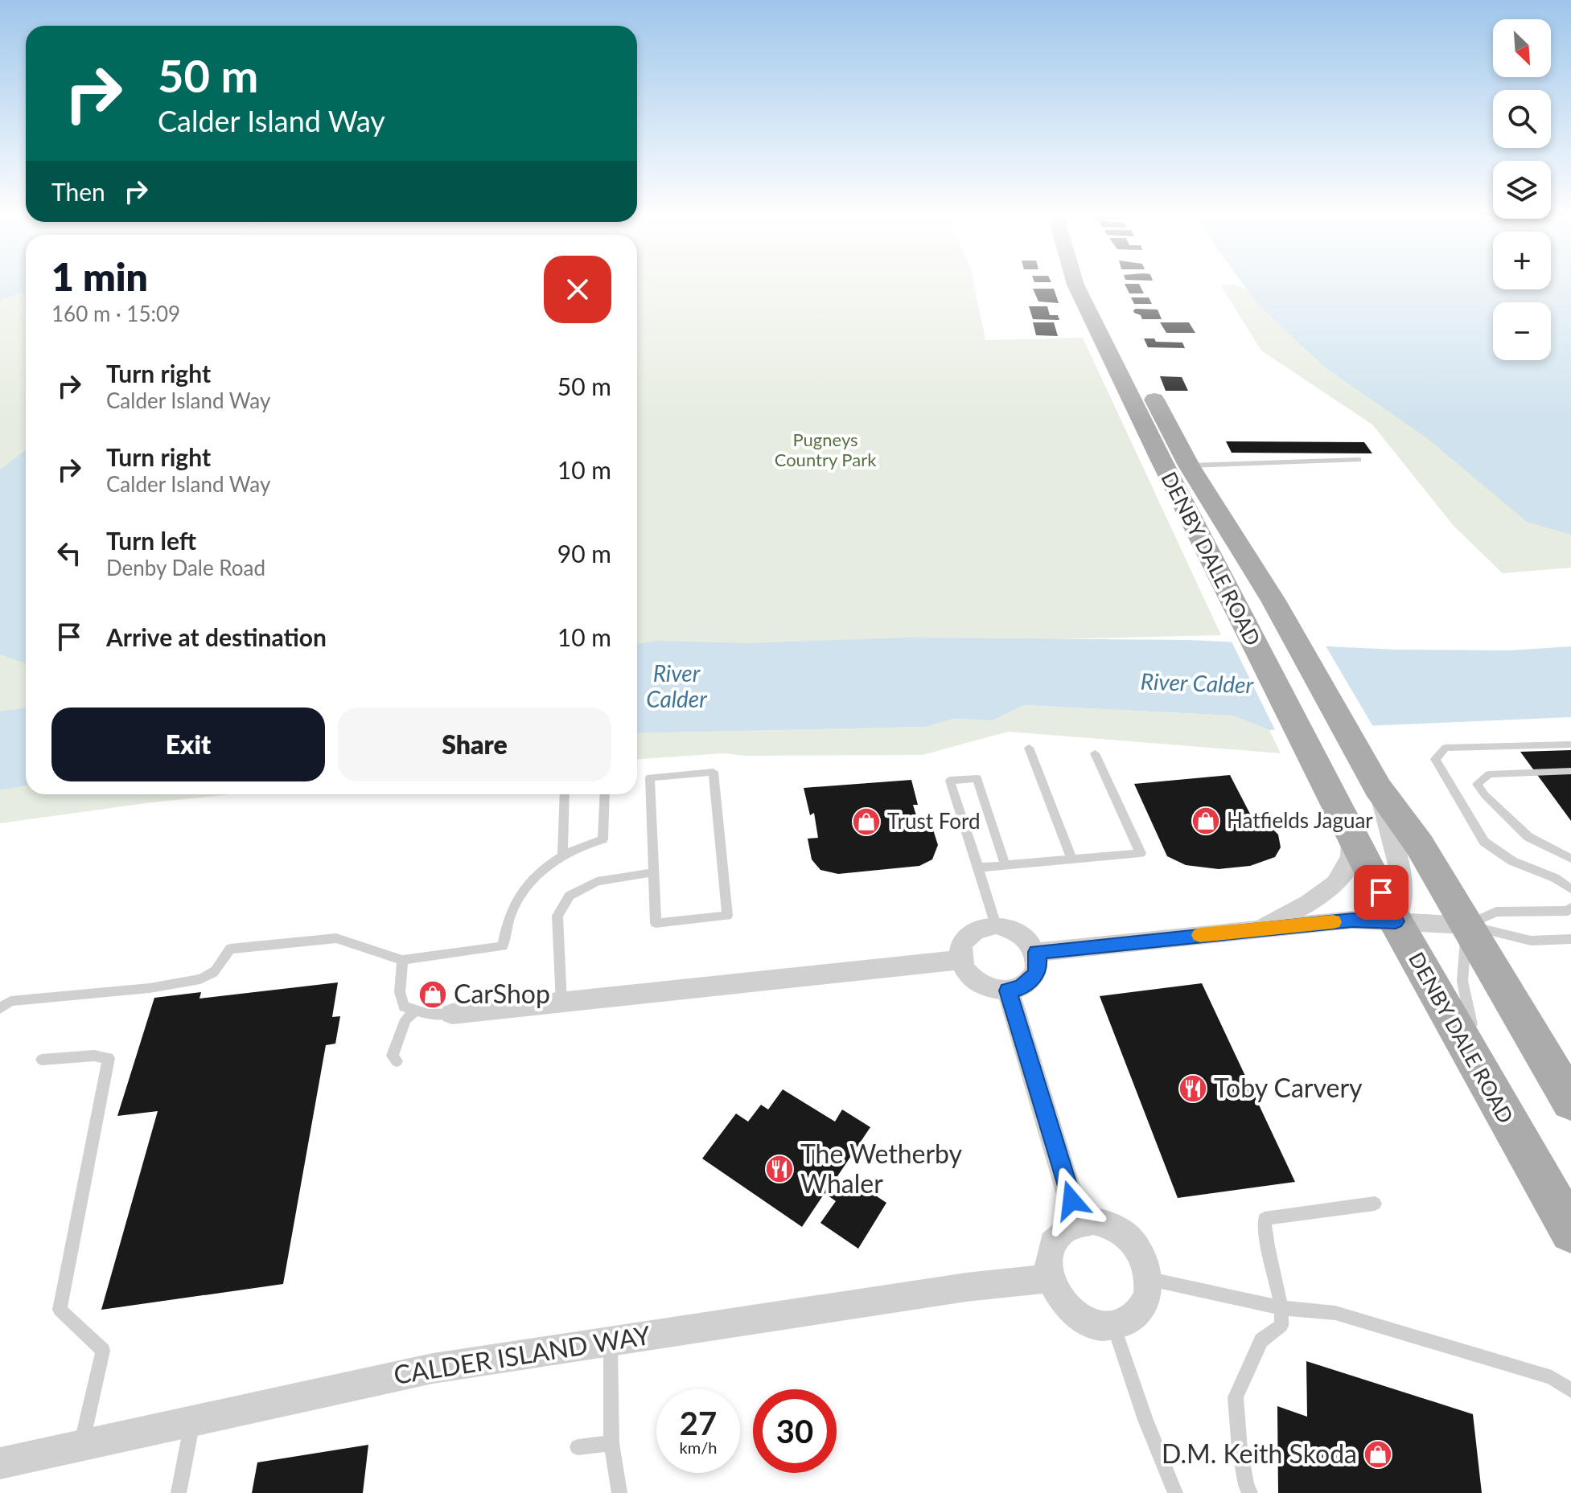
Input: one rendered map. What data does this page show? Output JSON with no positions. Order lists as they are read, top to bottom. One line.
{"streets":{"main road":["DENBY DALE ROAD"],"street":["CALDER ISLAND WAY"]},"water":["River Calder"],"parks":["Pugneys Country Park"],"places":{"shop":["Hatfields Jaguar","Trust Ford","CarShop","D.M. Keith Skoda"],"restaurant":["Toby Carvery","The Wetherby Whaler"]},"north":"bottom right","page":{"map_buttons":["+","−"],"turn":["50 m","Calder Island Way"],"then":"Then","heading":["1 min","160 m · 15:09"],"list":[{"name":"Turn right","note":"Calder Island Way","value":"50 m"},{"name":"Turn right","note":"Calder Island Way","value":"10 m"},{"name":"Turn left","note":"Denby Dale Road","value":"90 m"},{"name":"Arrive at destination","value":"10 m"}],"buttons":["Exit","Share"],"speed":"27 km/h","limit":"30"}}
